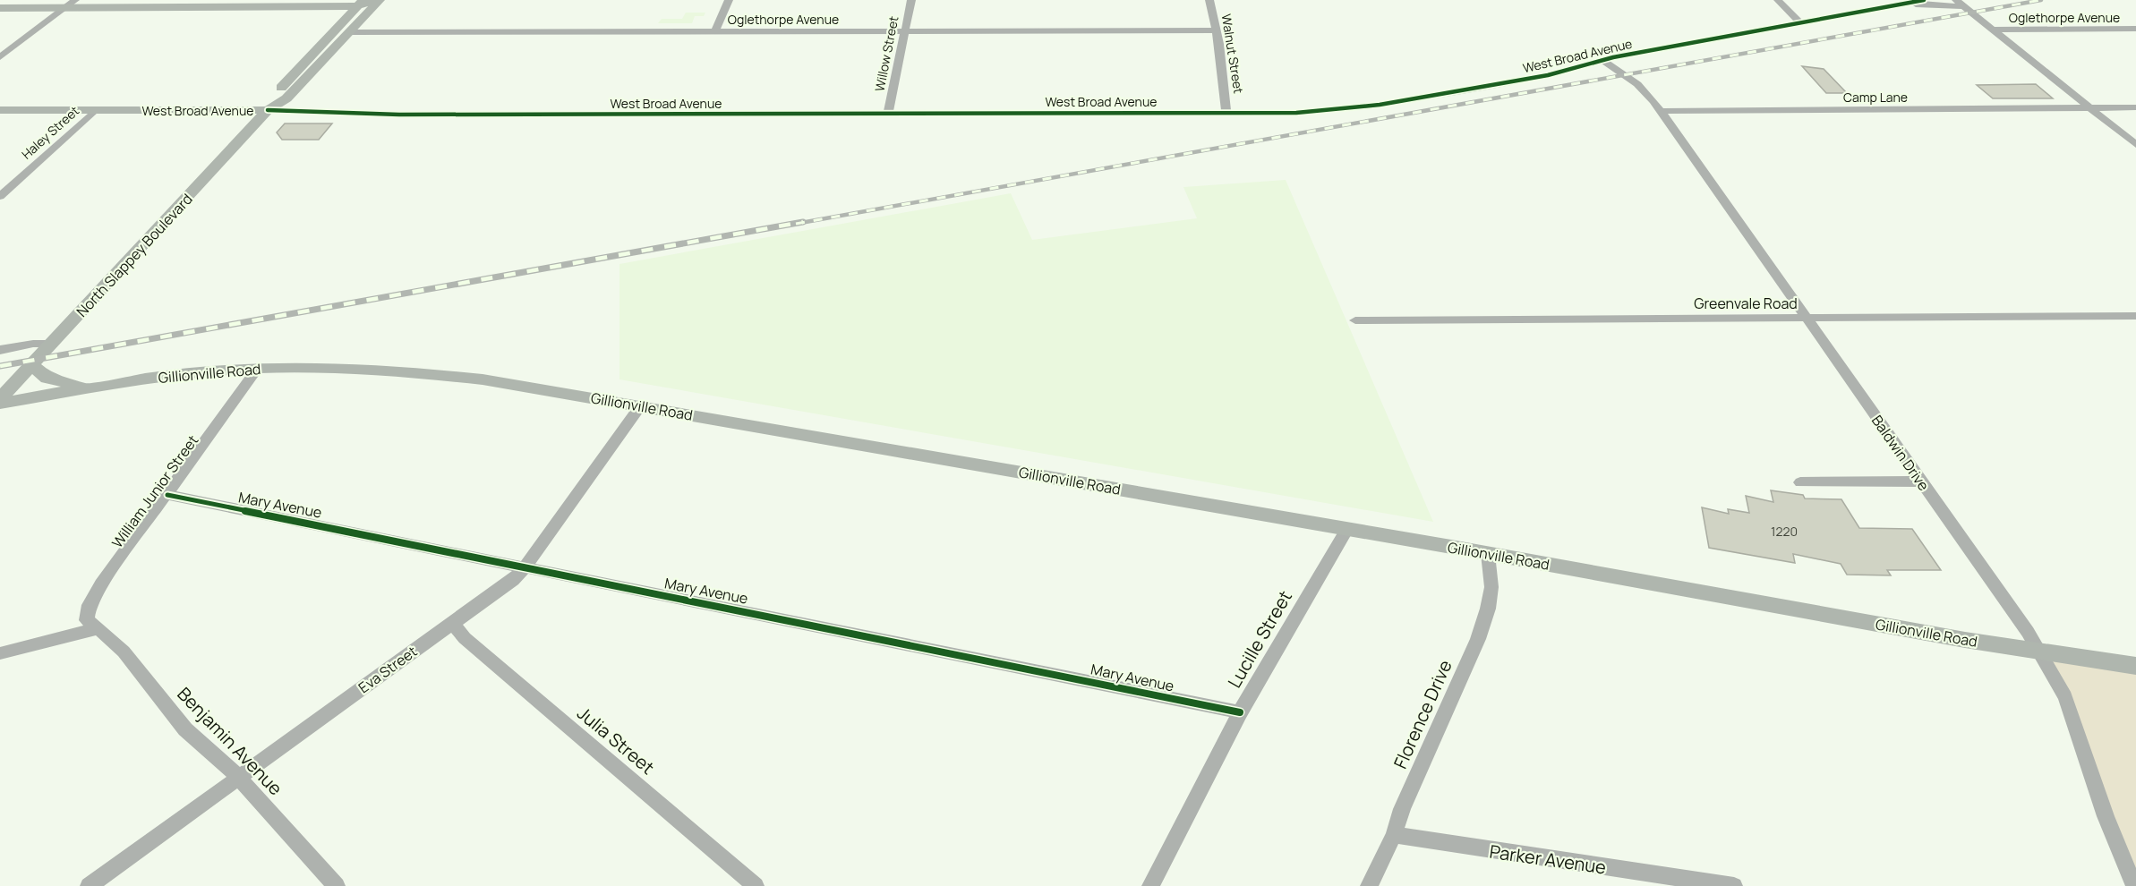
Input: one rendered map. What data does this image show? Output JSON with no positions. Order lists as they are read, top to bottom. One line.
{"streets":{"main road":["West Broad Avenue","North Slappey Boulevard","Gillionville Road"],"street":["Oglethorpe Avenue","Willow Street","Walnut Street","Camp Lane","Haley Street","Greenvale Road","Baldwin Drive","William Junior Street","Mary Avenue","Lucille Street","Eva Street","Florence Drive","Julia Street","Benjamin Avenue","Parker Avenue"]},"crossings":[["Oglethorpe Avenue","Willow Street"],["Oglethorpe Avenue","Walnut Street"],["Oglethorpe Avenue","North Slappey Boulevard"],["Willow Street","West Broad Avenue"],["Walnut Street","West Broad Avenue"],["West Broad Avenue","Haley Street"],["West Broad Avenue","North Slappey Boulevard"],["West Broad Avenue","Baldwin Drive"],["Camp Lane","Baldwin Drive"],["Greenvale Road","Baldwin Drive"],["Gillionville Road","Baldwin Drive"],["Gillionville Road","William Junior Street"],["Gillionville Road","Lucille Street"],["Gillionville Road","Eva Street"],["Gillionville Road","Florence Drive"],["William Junior Street","Mary Avenue"],["William Junior Street","Benjamin Avenue"],["Mary Avenue","Lucille Street"],["Mary Avenue","Eva Street"],["Eva Street","Julia Street"],["Eva Street","Benjamin Avenue"],["Florence Drive","Parker Avenue"]],"house_numbers":["1220"]}
